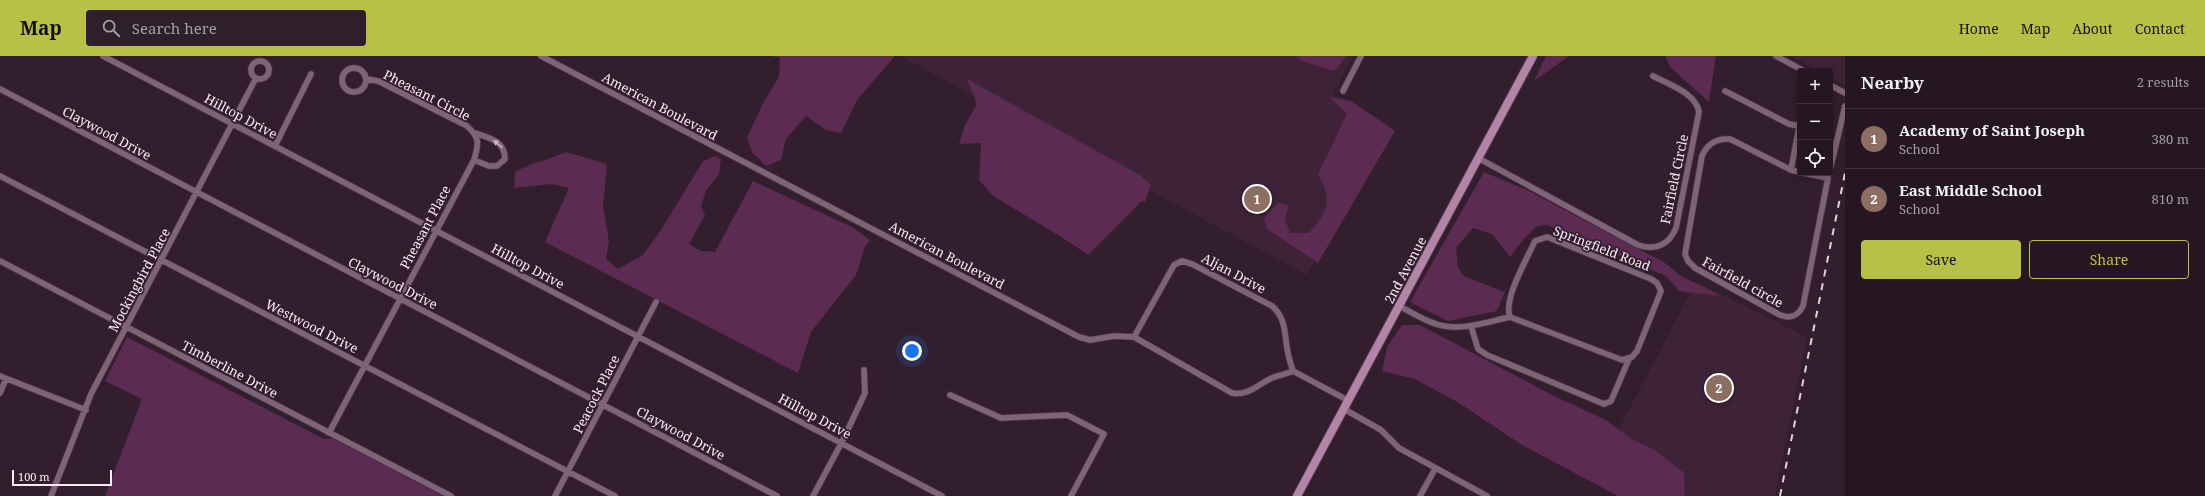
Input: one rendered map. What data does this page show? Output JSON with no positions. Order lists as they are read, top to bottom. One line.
{"streets":{"street":["Pheasant Circle","American Boulevard","Hilltop Drive","Claywood Drive","Fairfield Circle","Pheasant Place","Springfield Road","2nd Avenue","Aljan Drive","Mockingbird Place","Fairfield circle","Westwood Drive","Timberline Drive","Peacock Place"]},"crossings":[["Pheasant Circle","Pheasant Place"],["American Boulevard","Aljan Drive"],["Hilltop Drive","Pheasant Place"],["Hilltop Drive","Mockingbird Place"],["Hilltop Drive","Peacock Place"],["Claywood Drive","Pheasant Place"],["Claywood Drive","Mockingbird Place"],["Claywood Drive","Peacock Place"],["Fairfield Circle","2nd Avenue"],["Pheasant Place","Westwood Drive"],["Pheasant Place","Timberline Drive"],["Mockingbird Place","Westwood Drive"],["Mockingbird Place","Timberline Drive"],["Westwood Drive","Peacock Place"]],"scale_bar":"100 m","page":{"header":"Map","search":"Search here","nav":["Home","Map","About","Contact"],"heading":["Nearby","2 results"],"map_buttons":["+","−"],"list":[{"mark":"1","name":"Academy of Saint Joseph","note":"School","value":"380 m"},{"mark":"2","name":"East Middle School","note":"School","value":"810 m"}],"pins":["1","2"],"buttons":["Save","Share"],"scale":"100 m"}}
